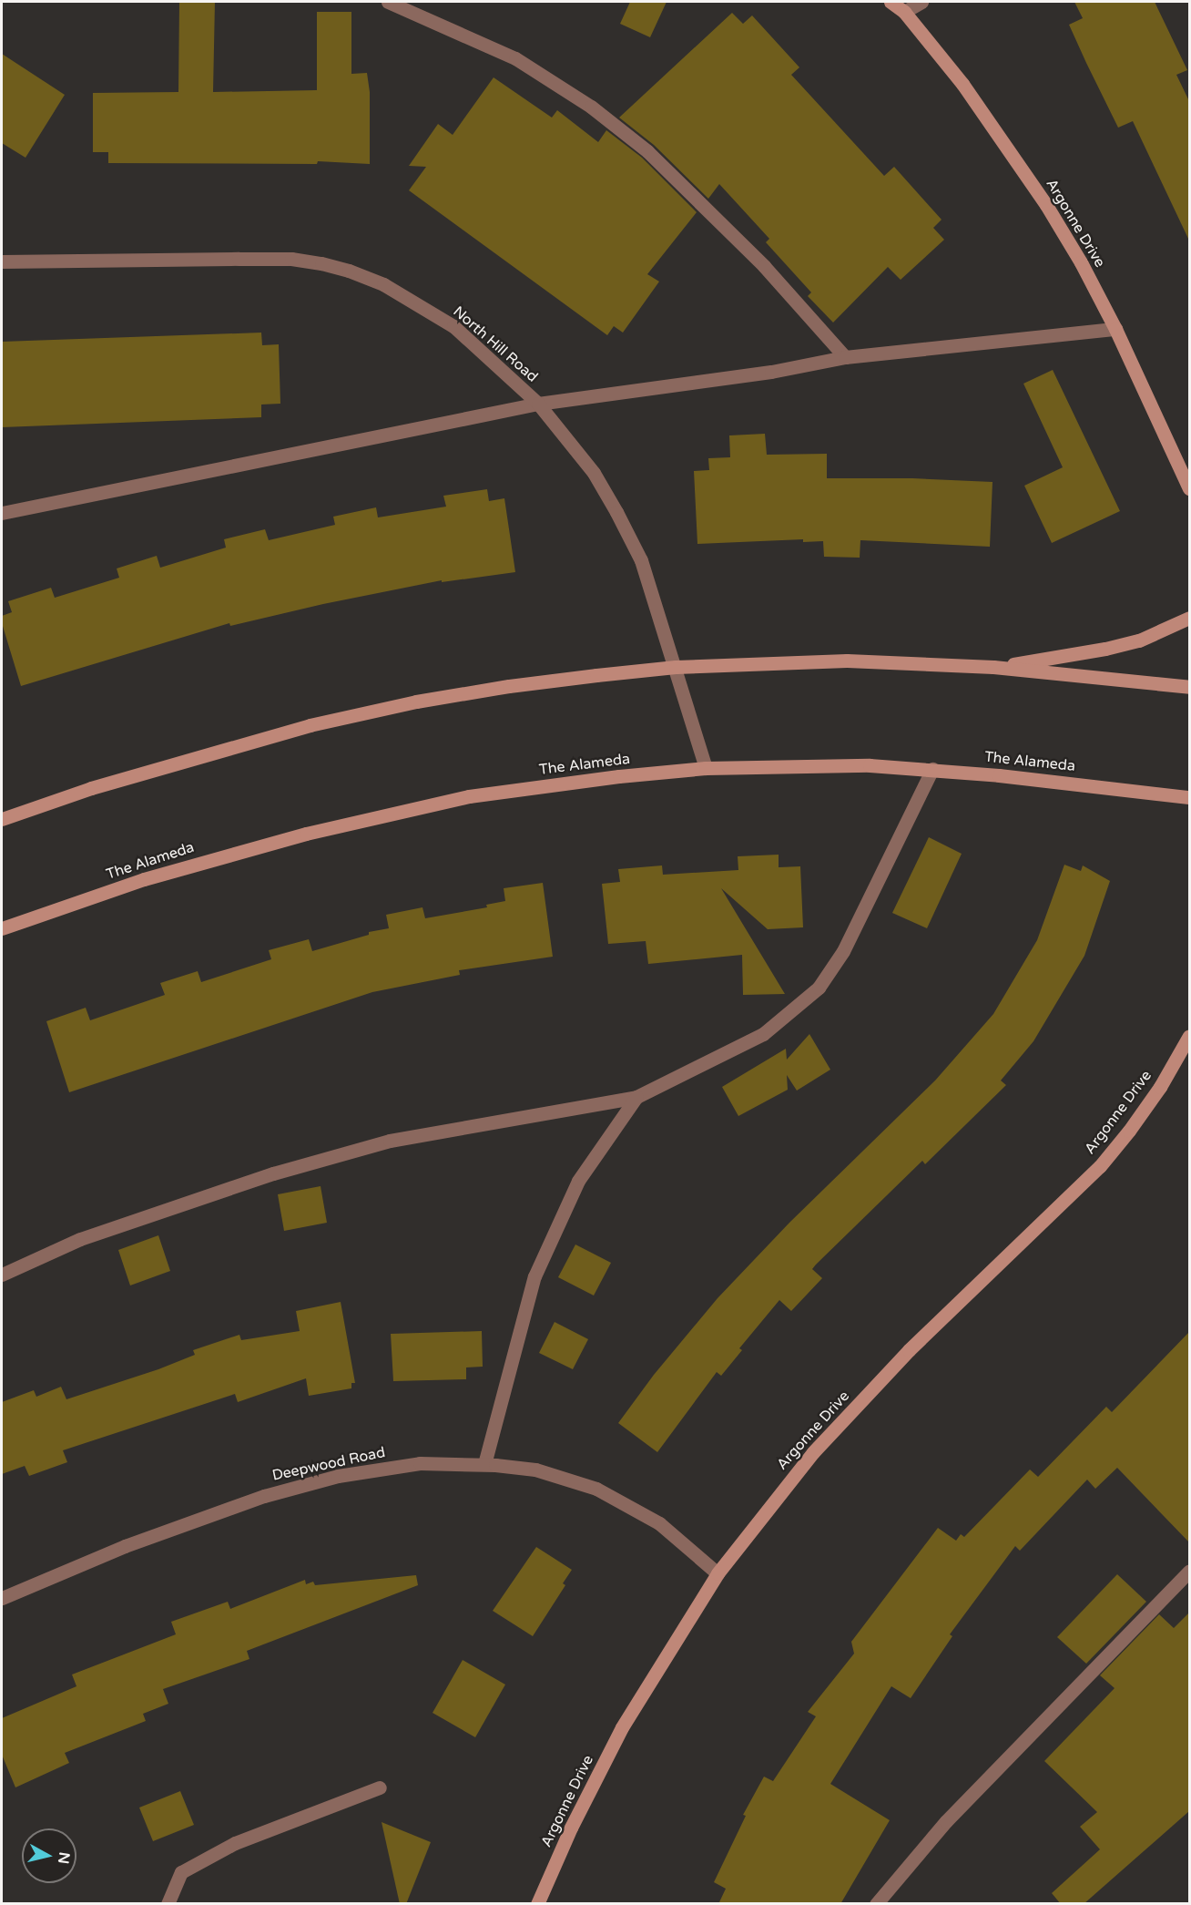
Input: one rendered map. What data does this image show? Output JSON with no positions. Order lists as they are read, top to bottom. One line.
{"streets":{"main road":["Argonne Drive","The Alameda"],"street":["North Hill Road","Deepwood Road"]},"crossings":[["Argonne Drive","Deepwood Road"],["North Hill Road","The Alameda"]],"north":"right"}
